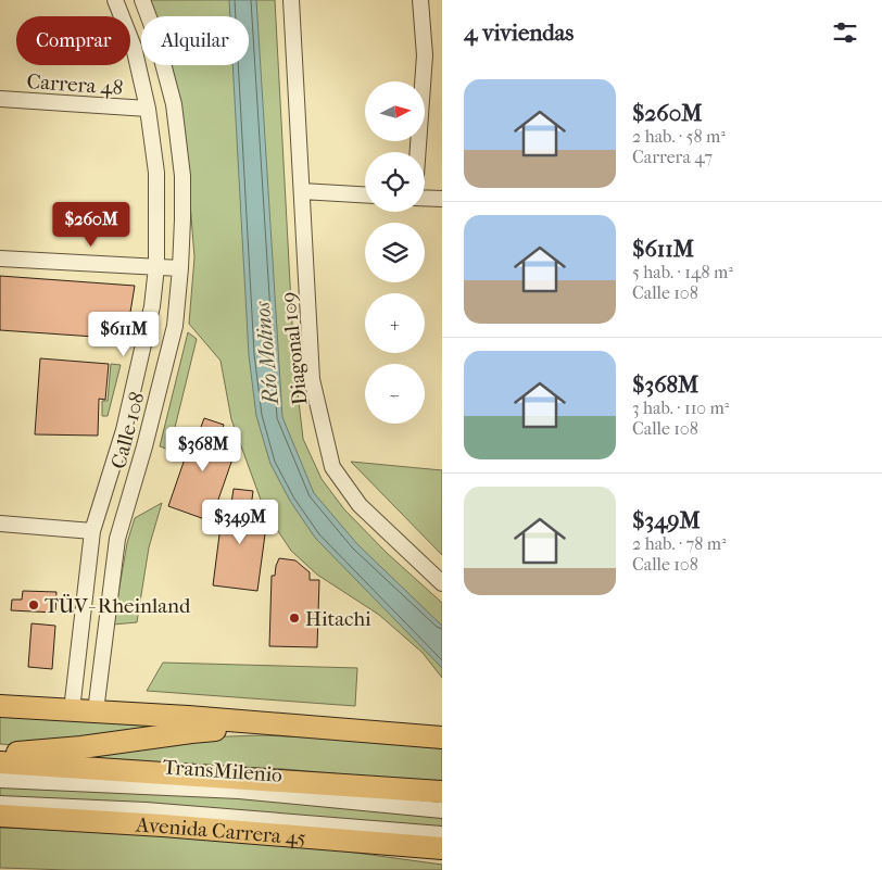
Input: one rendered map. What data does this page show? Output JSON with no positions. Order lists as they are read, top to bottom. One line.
{"streets":{"highway":["Avenida Carrera 45"],"street":["Carrera 48","Diagonal 109","Calle 108","TransMilenio"]},"crossings":[["Carrera 48","Calle 108"]],"water":["Río Molinos"],"places":["TÜV- Rheinland","Hitachi"],"north":"right","page":{"heading":"4 viviendas","chip":["Comprar","Alquilar"],"list":[{"name":"$260M","note":"2 hab. · 58 m² · Carrera 47"},{"name":"$611M","note":"5 hab. · 148 m² · Calle 108"},{"name":"$368M","note":"3 hab. · 110 m² · Calle 108"},{"name":"$349M","note":"2 hab. · 78 m² · Calle 108"}],"map_buttons":["+","−"],"price":["$260M","$611M","$368M","$349M"]}}
